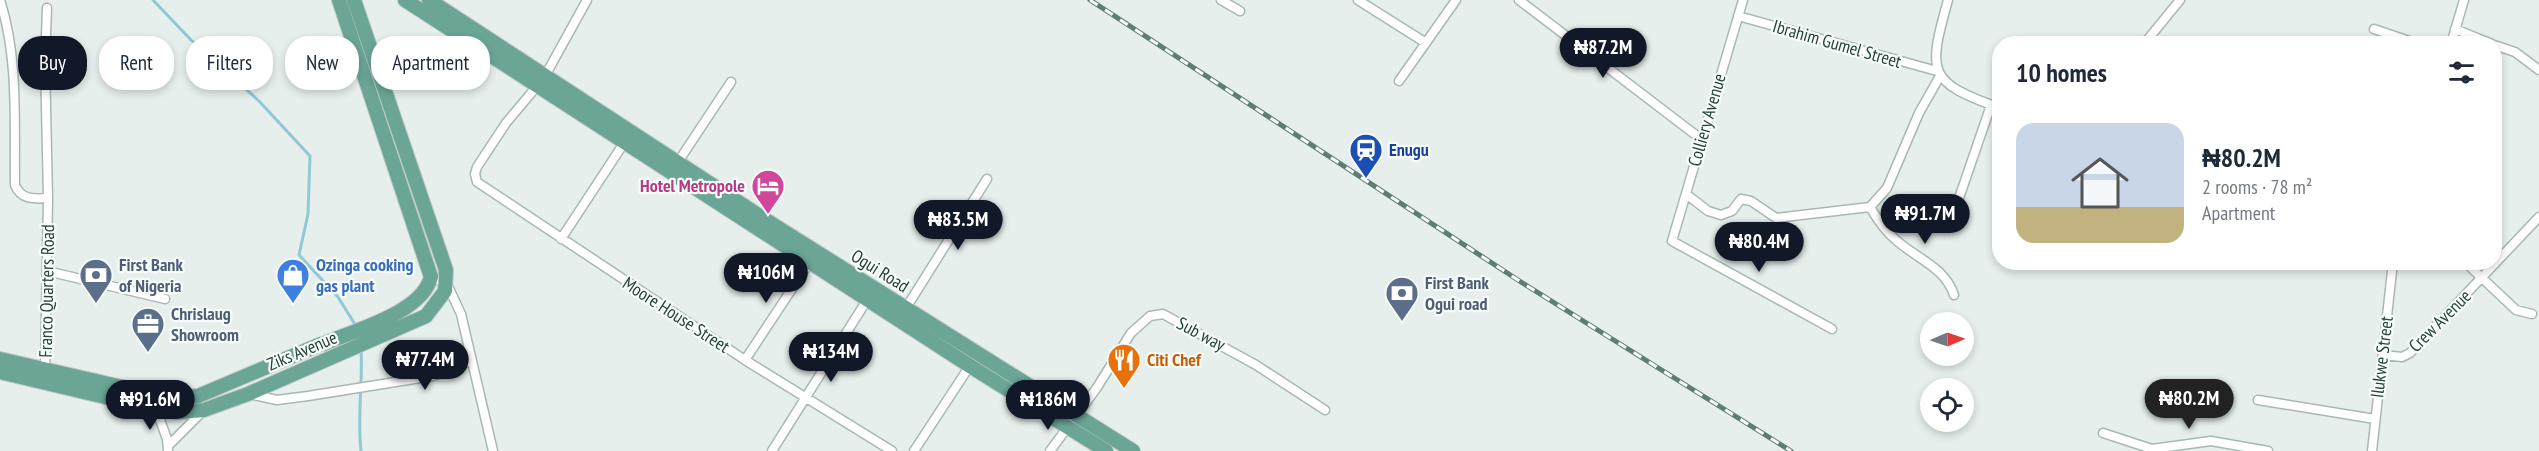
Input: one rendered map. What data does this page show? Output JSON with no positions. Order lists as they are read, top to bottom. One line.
{"streets":{"main road":["Ogui Road","Ziks Avenue"],"street":["Ibrahim Gumel Street","Colliery Avenue","Franco Quarters Road","Moore House Street","Crew Avenue","Sub way","Ilukwe Street"]},"crossings":[["Ibrahim Gumel Street","Colliery Avenue"],["Ogui Road","Moore House Street"],["Ogui Road","Sub way"],["Franco Quarters Road","Ziks Avenue"],["Crew Avenue","Ilukwe Street"]],"places":{"station":["Enugu"],"hotel":["Hotel Metropole"],"bank":["First Bank of Nigeria","First Bank Ogui road"],"shop":["Ozinga cooking gas plant"],"office":["Chrislaug Showroom"],"restaurant":["Citi Chef"]},"north":"right","page":{"price":["₦87.2M","₦91.7M","₦83.5M","₦80.4M","₦106M","₦134M","₦77.4M","₦80.2M","₦91.6M","₦186M"],"chip":["Buy","Rent","Filters","New","Apartment"],"heading":"10 homes","list":[{"name":"₦80.2M","note":"2 rooms · 78 m² · Apartment"}]}}
